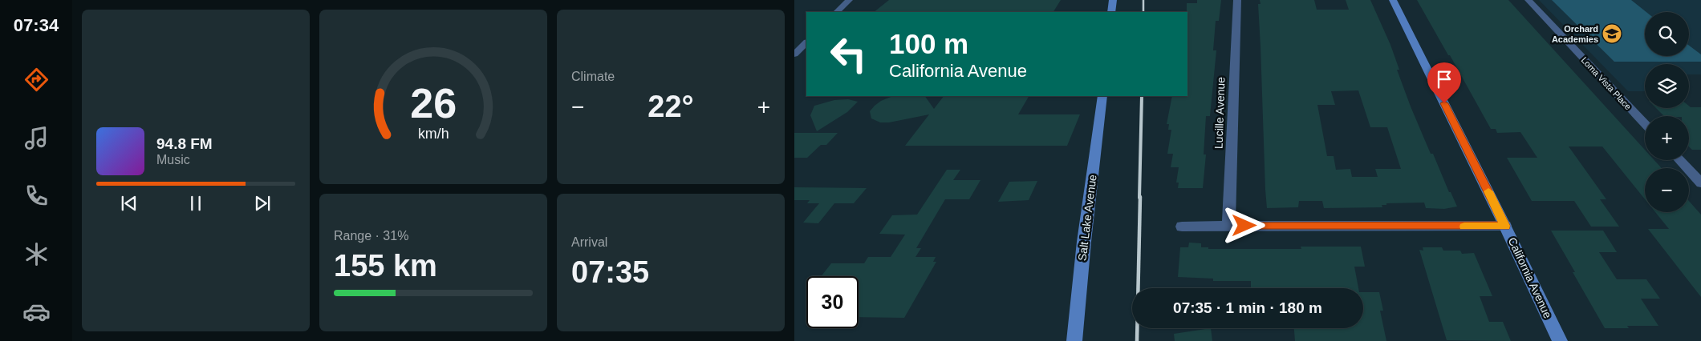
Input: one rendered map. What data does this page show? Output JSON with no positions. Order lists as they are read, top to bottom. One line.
{"streets":{"street":["Loma Vista Place","Lucille Avenue","Salt Lake Avenue","California Avenue"]},"places":{"school or university":["Orchard Academies"]},"page":{"tabs":"07:34","tile":["Climate",["Range · 31%","155 km"],["Arrival","07:35"]],"map_buttons":["+","−"],"turn":["100 m","California Avenue"],"heat":["−","22°","+"],"song":["94.8 FM","Music"],"limit":"30","trip":"07:35 · 1 min · 180 m","gauge":["26","km/h"]}}
